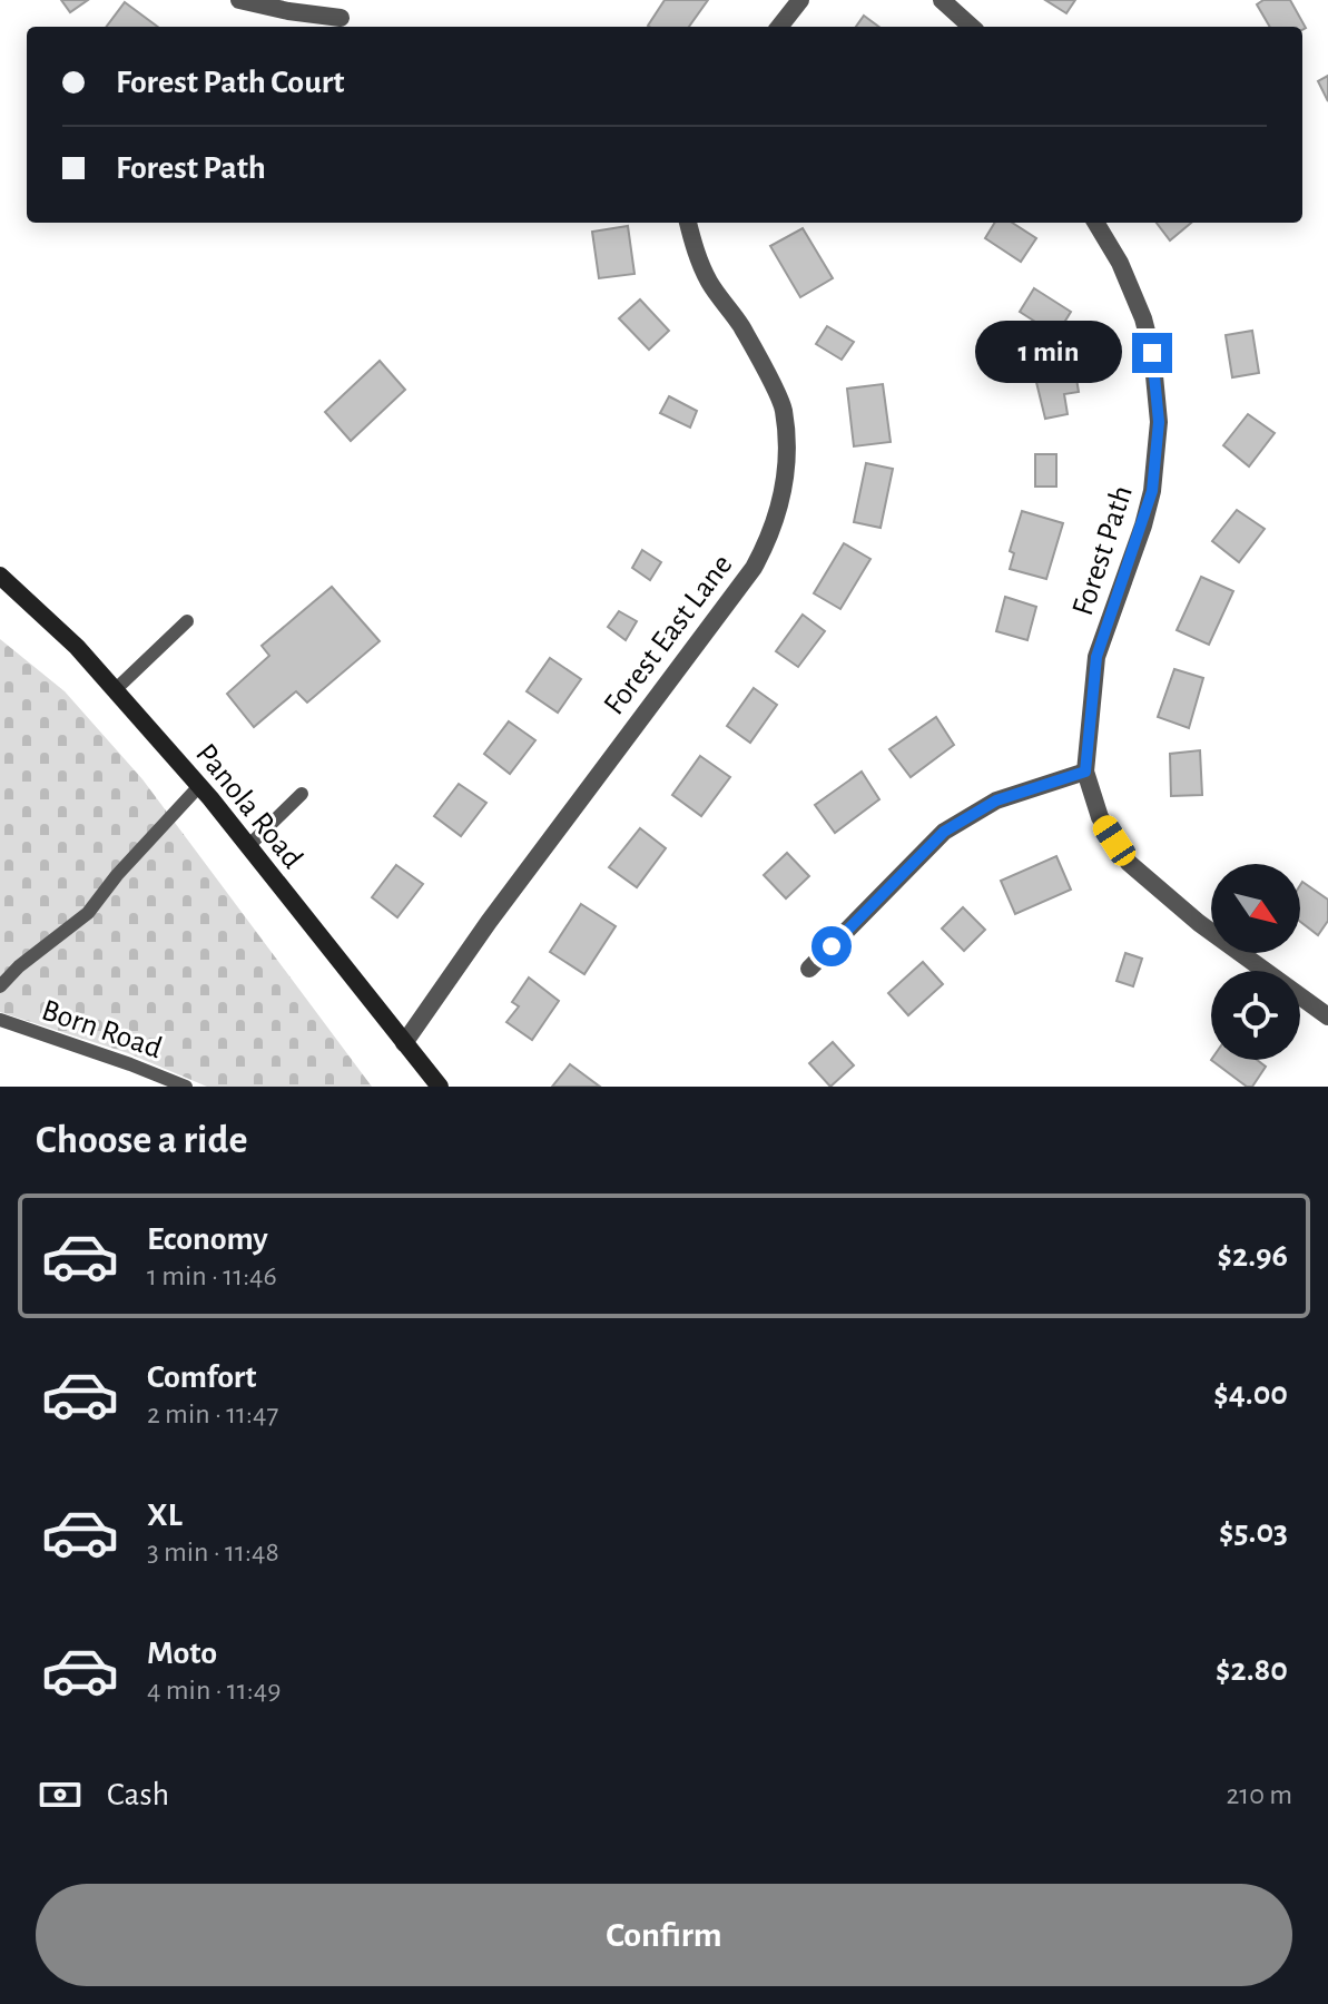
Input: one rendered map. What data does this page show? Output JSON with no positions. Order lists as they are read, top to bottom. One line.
{"streets":{"main road":["Panola Road"],"street":["Forest Path","Forest East Lane"],"lane":["Born Road"]},"crossings":[["Forest East Lane","Panola Road"]],"north":"bottom right","page":{"banner":["Forest Path Court","Forest Path"],"bubble":"1 min","heading":"Choose a ride","list":[{"name":"Economy","note":"1 min · 11:46","value":"$2.96"},{"name":"Comfort","note":"2 min · 11:47","value":"$4.00"},{"name":"XL","note":"3 min · 11:48","value":"$5.03"},{"name":"Moto","note":"4 min · 11:49","value":"$2.80"}],"pay":["Cash","210 m"],"buttons":"Confirm"}}
